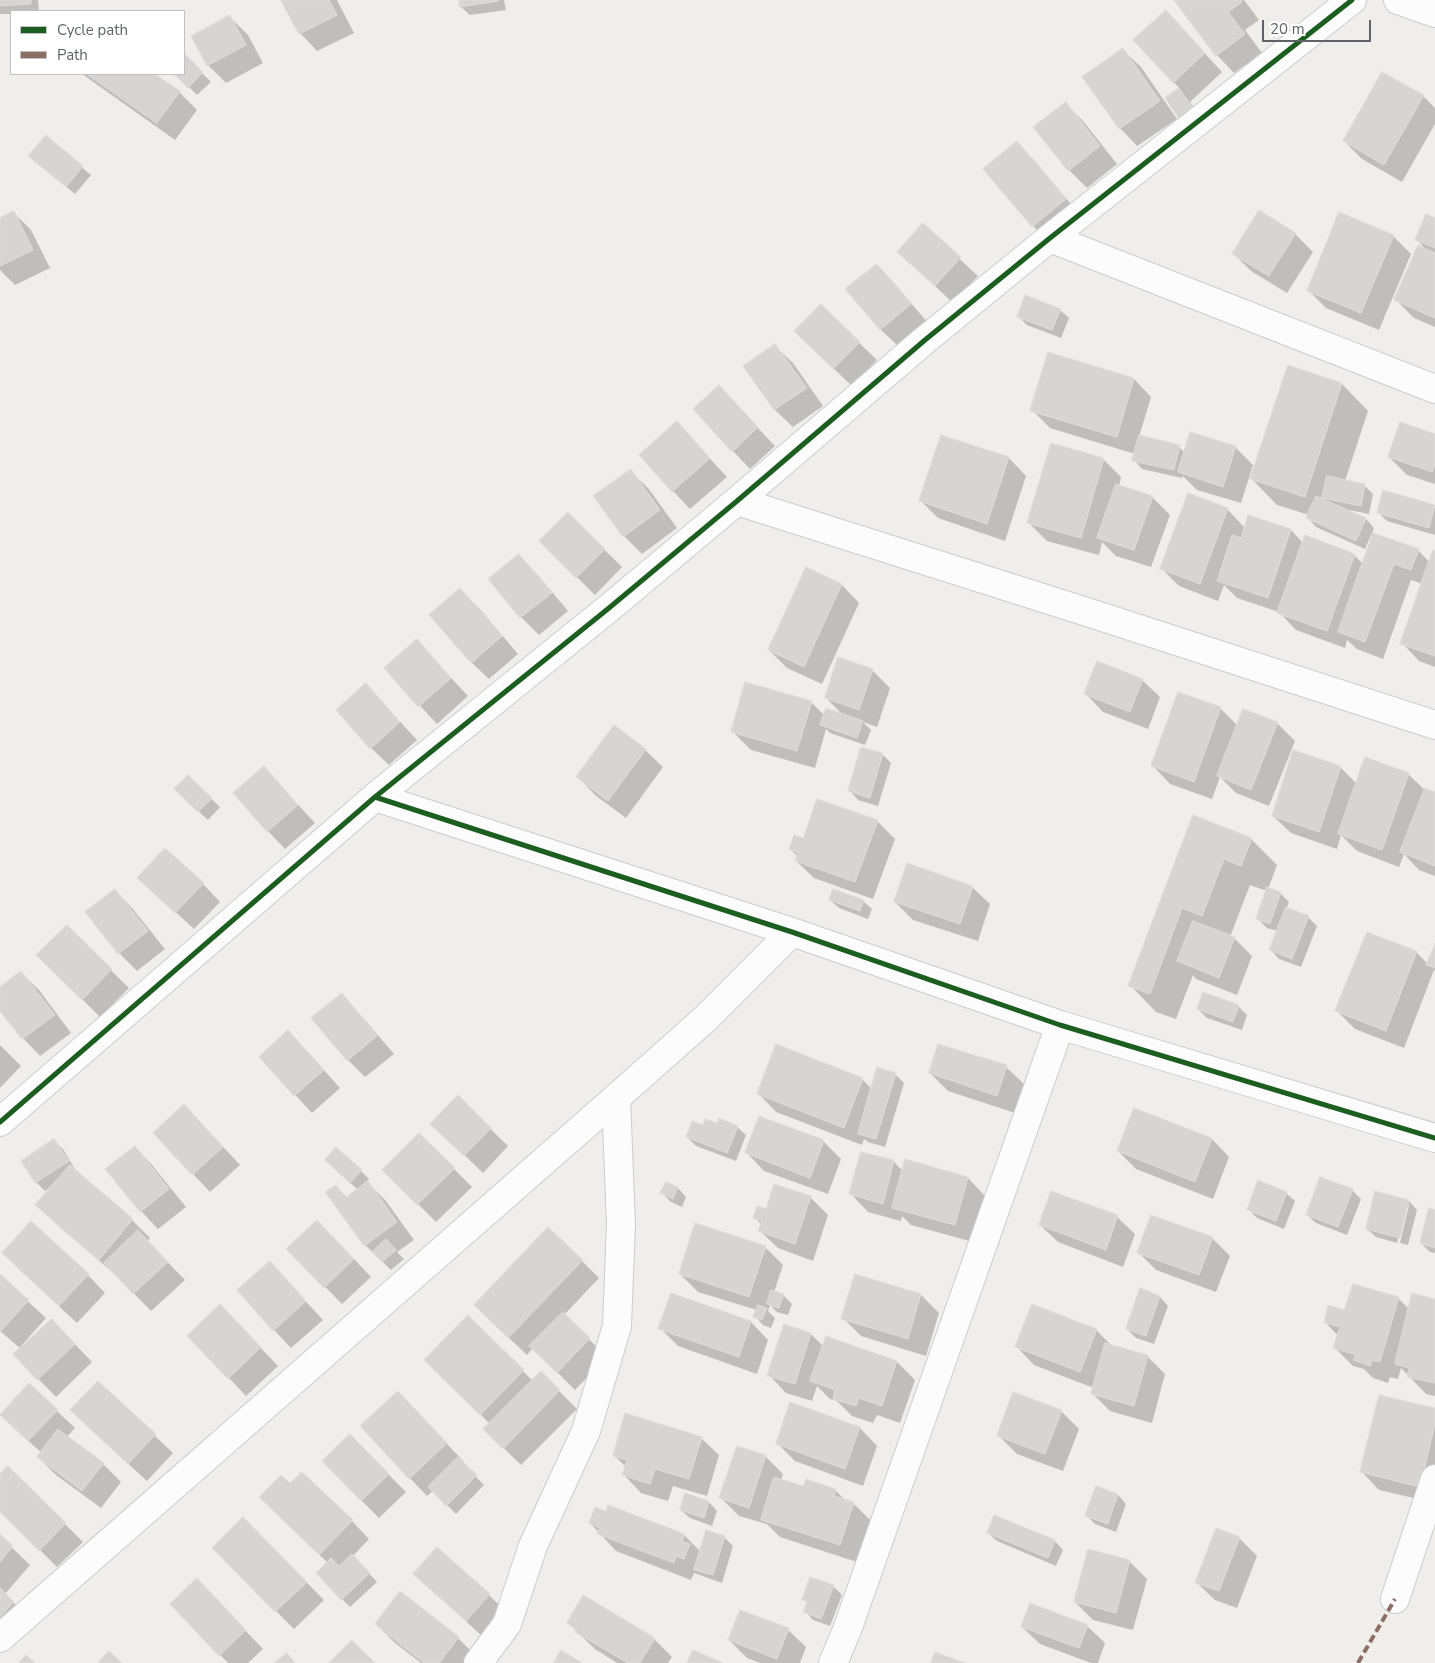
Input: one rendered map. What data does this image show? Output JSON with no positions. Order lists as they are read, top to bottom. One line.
{"legend":["Cycle path","Path"],"scale_bar":"20 m"}
